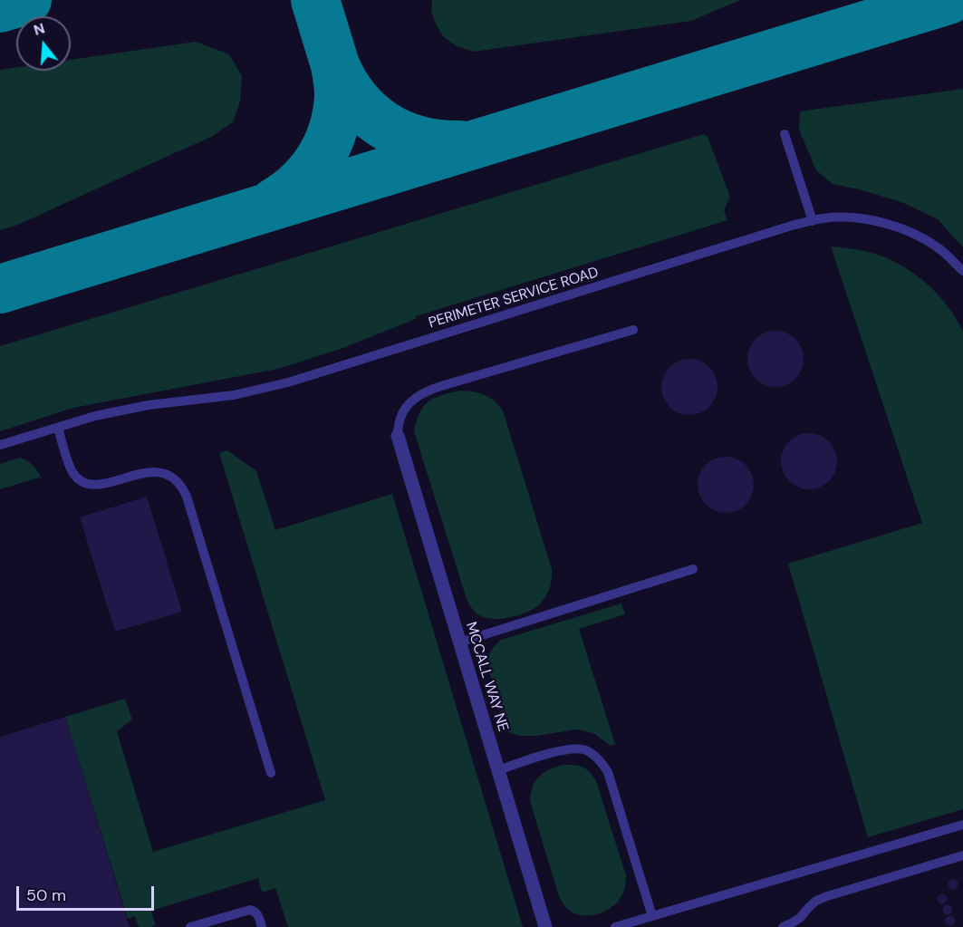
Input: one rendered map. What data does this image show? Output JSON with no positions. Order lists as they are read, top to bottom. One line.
{"streets":{"street":["MCCALL WAY NE"],"lane":["PERIMETER SERVICE ROAD"]},"scale_bar":"50 m","north":"top"}
